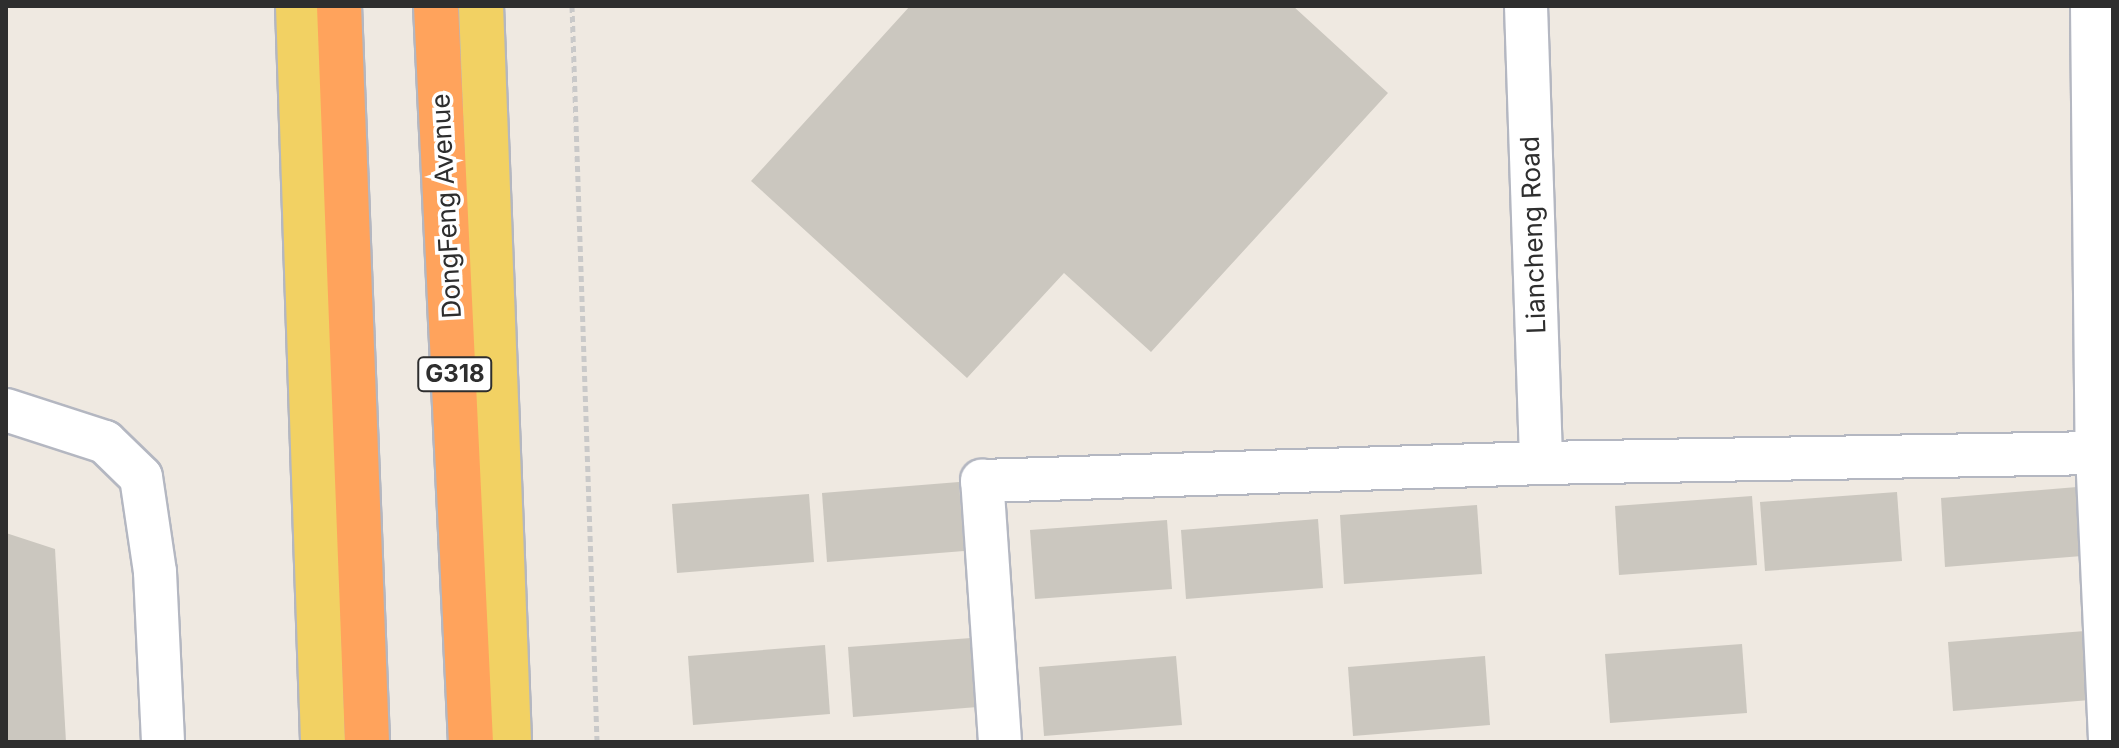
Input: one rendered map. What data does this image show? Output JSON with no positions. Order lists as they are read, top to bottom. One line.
{"streets":{"highway":["DongFeng Avenue","G318"],"street":["Liancheng Road"]}}
